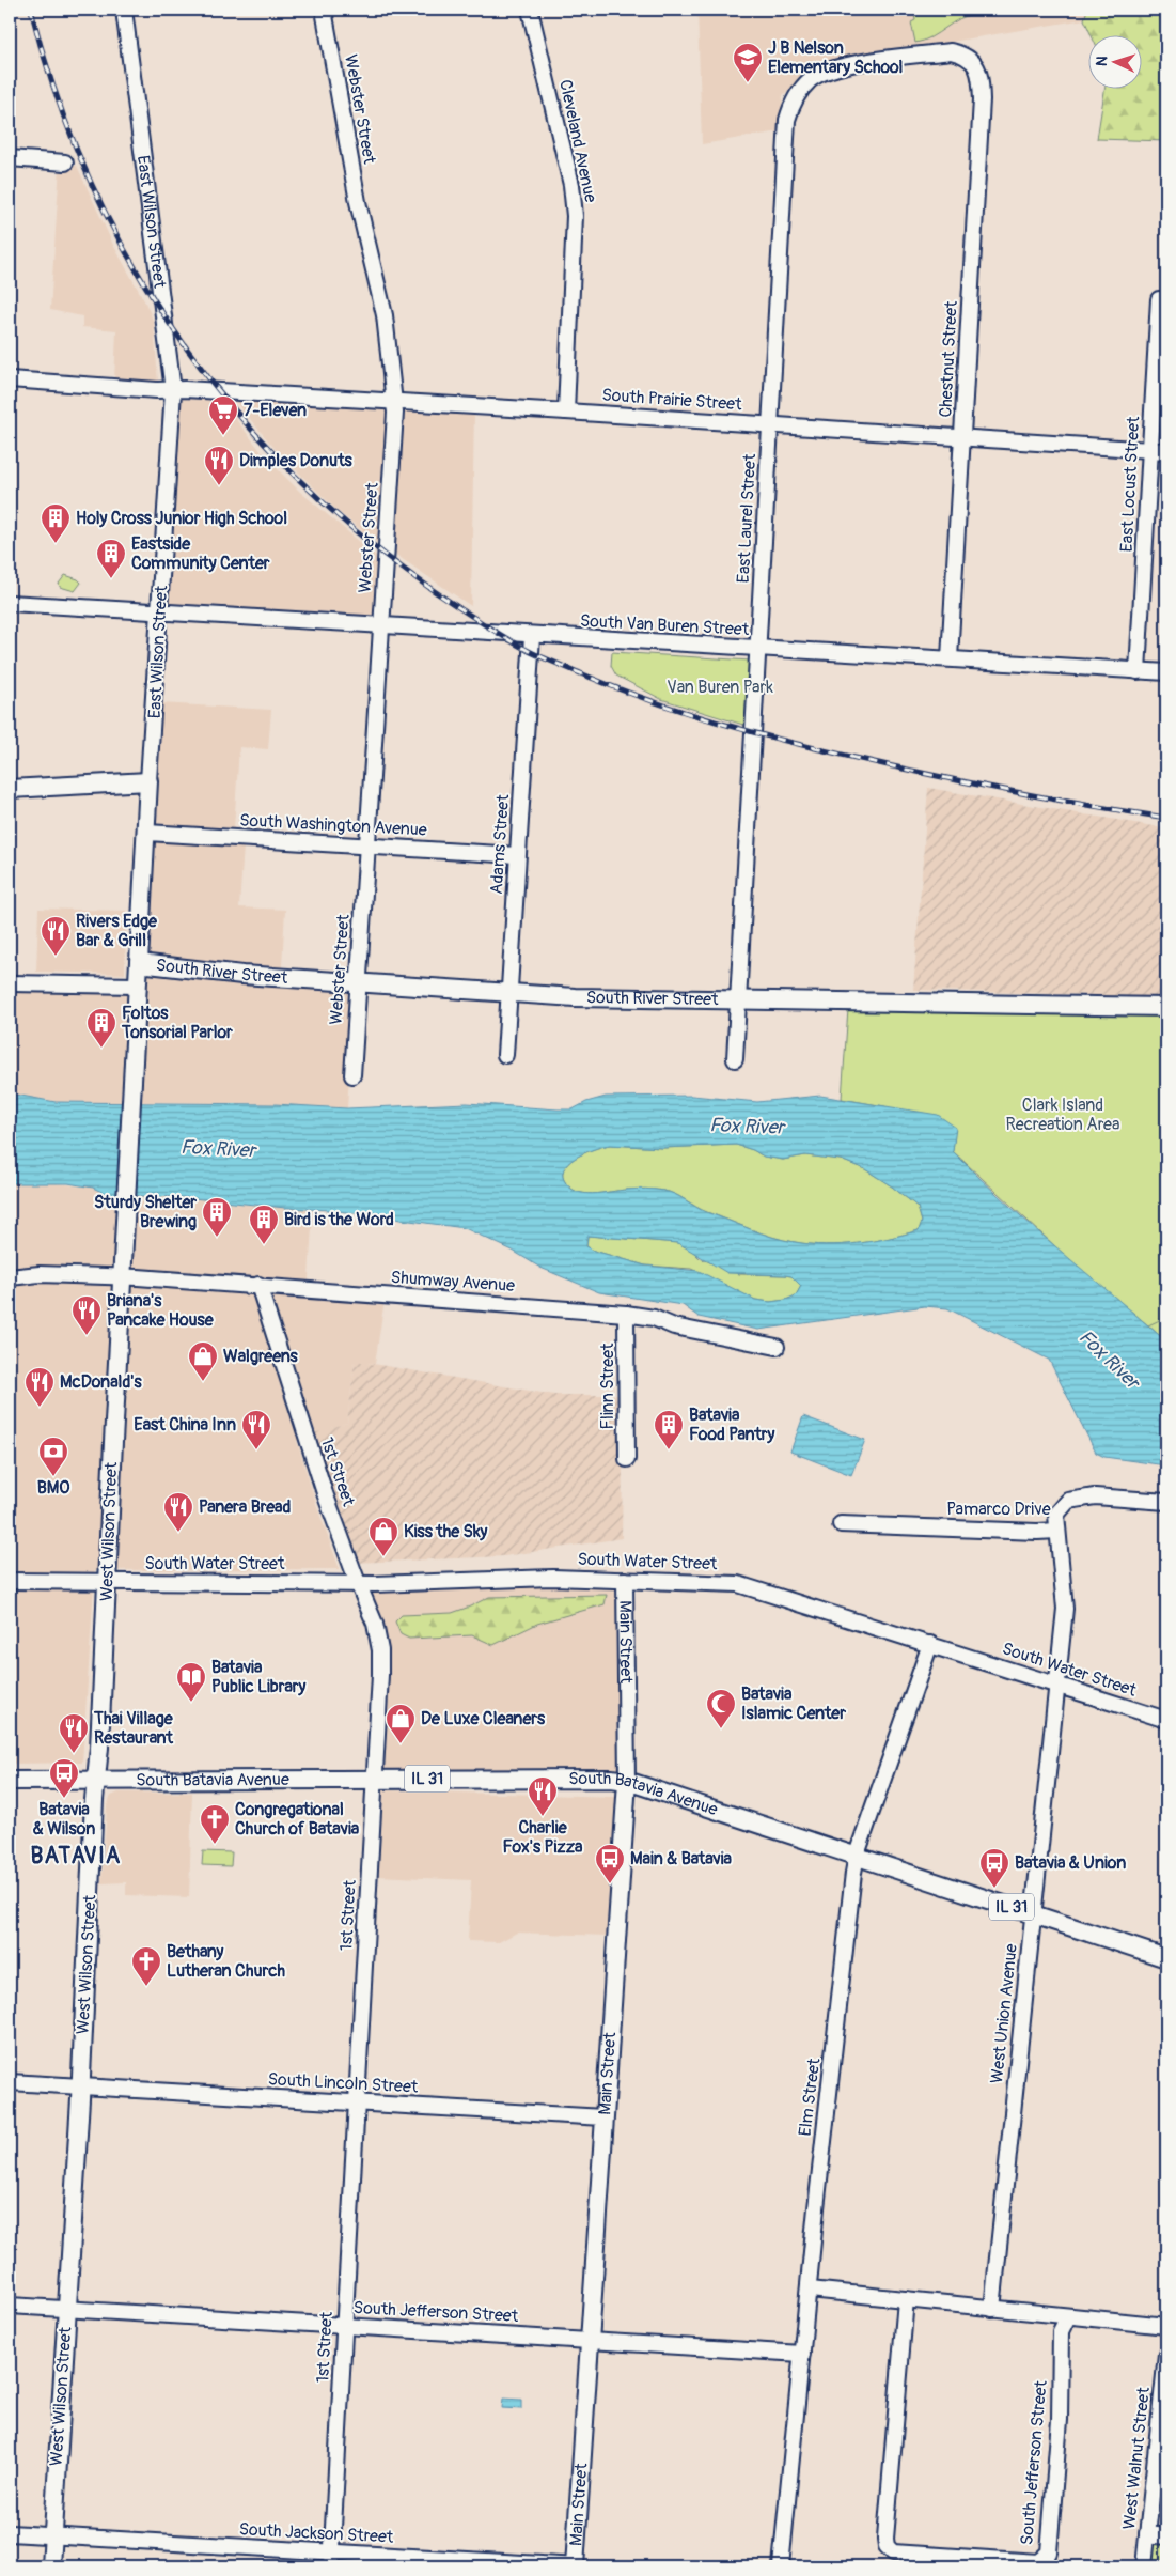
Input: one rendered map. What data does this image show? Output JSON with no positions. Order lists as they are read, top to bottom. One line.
{"streets":{"main road":["East Wilson Street","South River Street","West Wilson Street","Main Street","IL 31","South Batavia Avenue"],"street":["Webster Street","Cleveland Avenue","Chestnut Street","South Prairie Street","East Locust Street","East Laurel Street","South Van Buren Street","South Washington Avenue","Adams Street","Shumway Avenue","Flinn Street","1st Street","Pamarco Drive","South Water Street","West Union Avenue","South Lincoln Street","Elm Street","South Jefferson Street","West Walnut Street","South Jackson Street"]},"crossings":[["Webster Street","South Prairie Street"],["Webster Street","South Van Buren Street"],["Webster Street","South Washington Avenue"],["Webster Street","South River Street"],["Cleveland Avenue","South Prairie Street"],["East Wilson Street","South Prairie Street"],["East Wilson Street","South Van Buren Street"],["East Wilson Street","South Washington Avenue"],["East Wilson Street","South River Street"],["East Wilson Street","West Wilson Street"],["Chestnut Street","South Prairie Street"],["Chestnut Street","East Laurel Street"],["Chestnut Street","South Van Buren Street"],["South Prairie Street","East Locust Street"],["South Prairie Street","East Laurel Street"],["East Locust Street","South Van Buren Street"],["East Laurel Street","South Van Buren Street"],["East Laurel Street","South River Street"],["South Van Buren Street","Adams Street"],["South Washington Avenue","Adams Street"],["Adams Street","South River Street"],["Shumway Avenue","Flinn Street"],["Shumway Avenue","1st Street"],["Shumway Avenue","West Wilson Street"],["1st Street","South Water Street"],["1st Street","South Batavia Avenue"],["1st Street","South Lincoln Street"],["1st Street","South Jefferson Street"],["1st Street","South Jackson Street"],["Pamarco Drive","West Union Avenue"],["West Wilson Street","South Water Street"],["West Wilson Street","IL 31"],["West Wilson Street","South Batavia Avenue"],["West Wilson Street","South Lincoln Street"],["West Wilson Street","South Jefferson Street"],["West Wilson Street","South Jackson Street"],["South Water Street","Main Street"],["South Water Street","West Union Avenue"],["South Water Street","Elm Street"],["Main Street","South Batavia Avenue"],["Main Street","South Lincoln Street"],["Main Street","South Jefferson Street"],["Main Street","South Jackson Street"],["IL 31","South Batavia Avenue"],["South Batavia Avenue","West Union Avenue"],["South Batavia Avenue","Elm Street"],["Elm Street","South Jefferson Street"]],"districts":["BATAVIA"],"water":["Fox River"],"parks":["Van Buren Park","Clark Island Recreation Area"],"places":{"school or university":["J B Nelson Elementary School"],"supermarket":["7-Eleven"],"restaurant":["Dimples Donuts","Rivers Edge Bar & Grill","Briana's Pancake House","McDonald's","East China Inn","Panera Bread","Thai Village Restaurant","Charlie Fox's Pizza"],"building":["Holy Cross Junior High School","Eastside Community Center","Foltos Tonsorial Parlor","Sturdy Shelter Brewing","Bird is the Word","Batavia Food Pantry"],"shop":["Walgreens","Kiss the Sky","De Luxe Cleaners"],"bank":["BMO"],"library":["Batavia Public Library"],"mosque":["Batavia Islamic Center"],"bus stop":["Batavia & Wilson","Main & Batavia","Batavia & Union"],"church":["Congregational Church of Batavia","Bethany Lutheran Church"]},"north":"left"}
